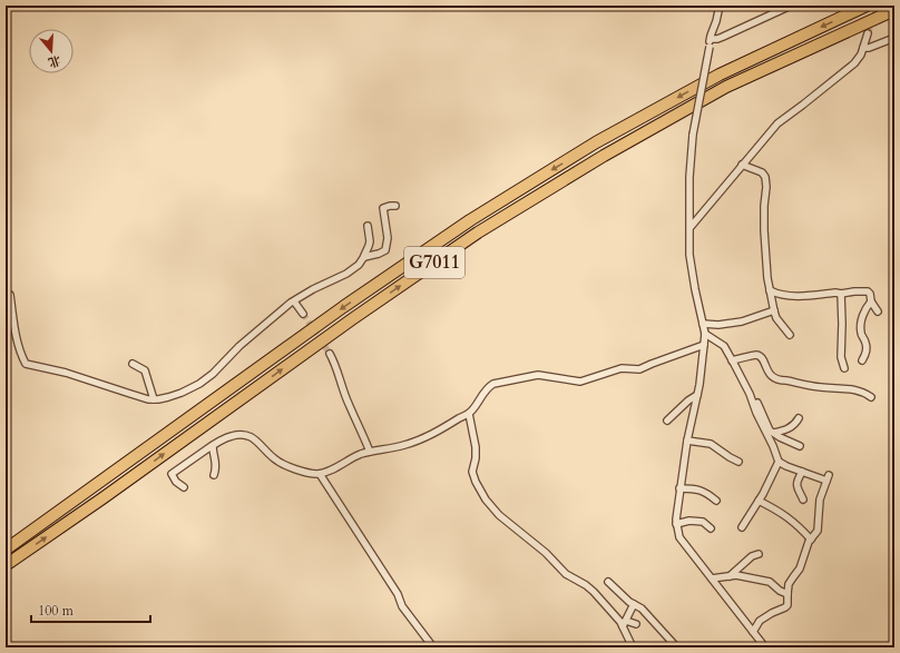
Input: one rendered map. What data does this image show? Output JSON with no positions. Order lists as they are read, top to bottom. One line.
{"streets":{"highway":["G7011"]},"scale_bar":"100 m","north":"bottom"}
